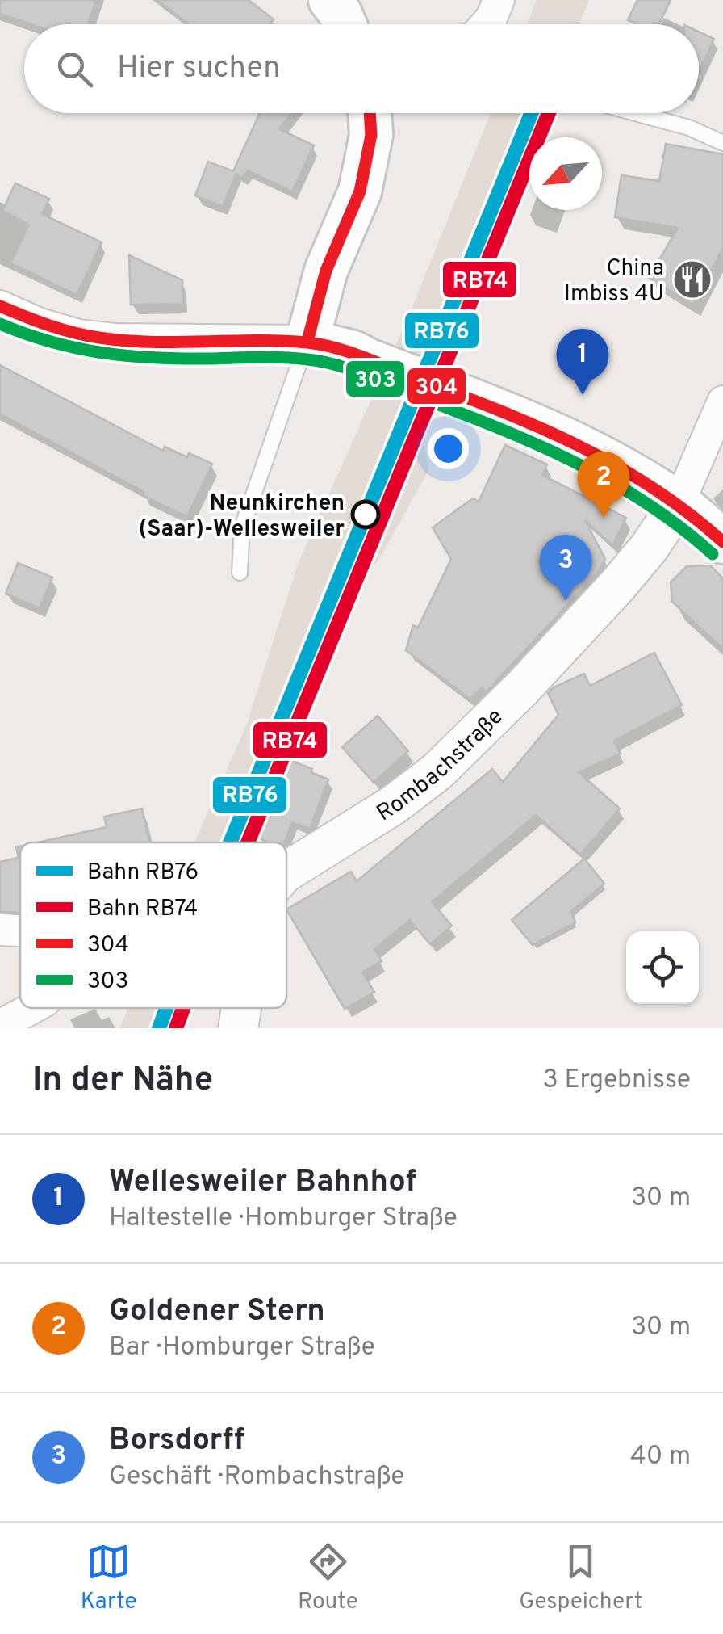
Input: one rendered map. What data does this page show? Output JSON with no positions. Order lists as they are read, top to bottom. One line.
{"streets":{"street":["Rombachstraße"]},"places":{"restaurant":["China Imbiss 4U"],"other":["Neunkirchen (Saar)-Wellesweiler"]},"lines":["rail line RB76","rail line RB74","transit line 304","transit line 303"],"legend":["Bahn RB76","Bahn RB74","304","303"],"north":"bottom left","page":{"search":"Hier suchen","pins":["1","2","3"],"heading":["In der Nähe","3 Ergebnisse"],"list":[{"mark":"1","name":"Wellesweiler Bahnhof","note":"Haltestelle · Homburger Straße","value":"30 m"},{"mark":"2","name":"Goldener Stern","note":"Bar · Homburger Straße","value":"30 m"},{"mark":"3","name":"Borsdorff","note":"Geschäft · Rombachstraße","value":"40 m"}],"nav":["Karte","Route","Gespeichert"]}}
